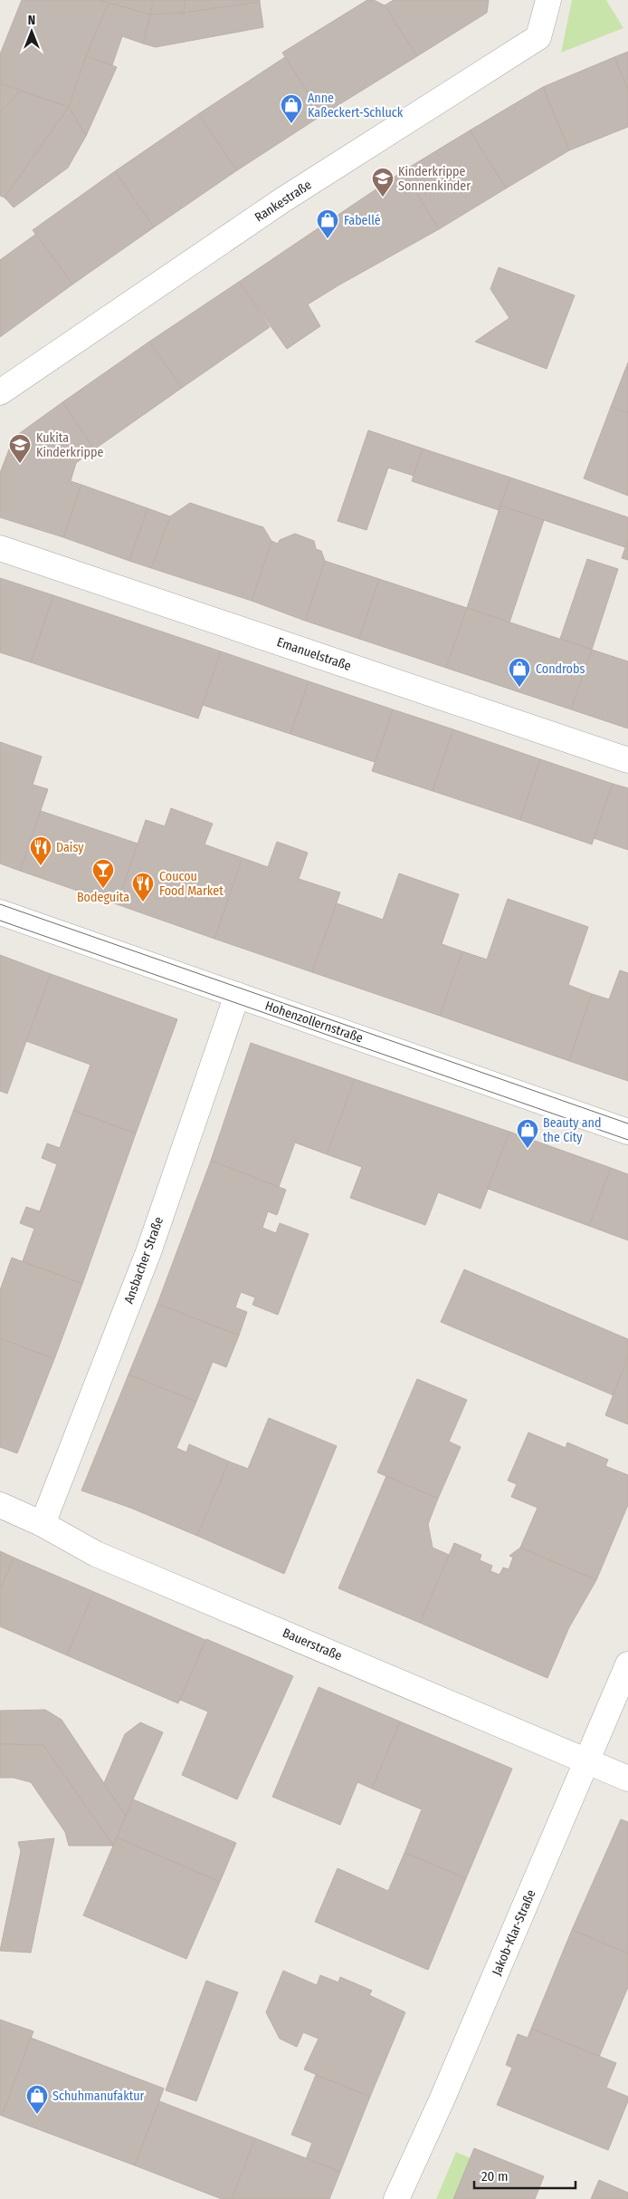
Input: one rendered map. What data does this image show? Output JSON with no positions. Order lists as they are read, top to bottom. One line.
{"streets":{"street":["Rankestraße","Emanuelstraße","Hohenzollernstraße","Ansbacher Straße","Bauerstraße","Jakob-Klar-Straße"]},"crossings":[["Hohenzollernstraße","Ansbacher Straße"],["Ansbacher Straße","Bauerstraße"],["Bauerstraße","Jakob-Klar-Straße"]],"places":{"shop":["Anne Kaßeckert-Schluck","Fabellé","Condrobs","Beauty and the City","Schuhmanufaktur"],"school or university":["Kinderkrippe Sonnenkinder","Kukita Kinderkrippe"],"restaurant":["Daisy","Coucou Food Market"],"bar":["Bodeguita"]},"scale_bar":"20 m","north":"top"}
